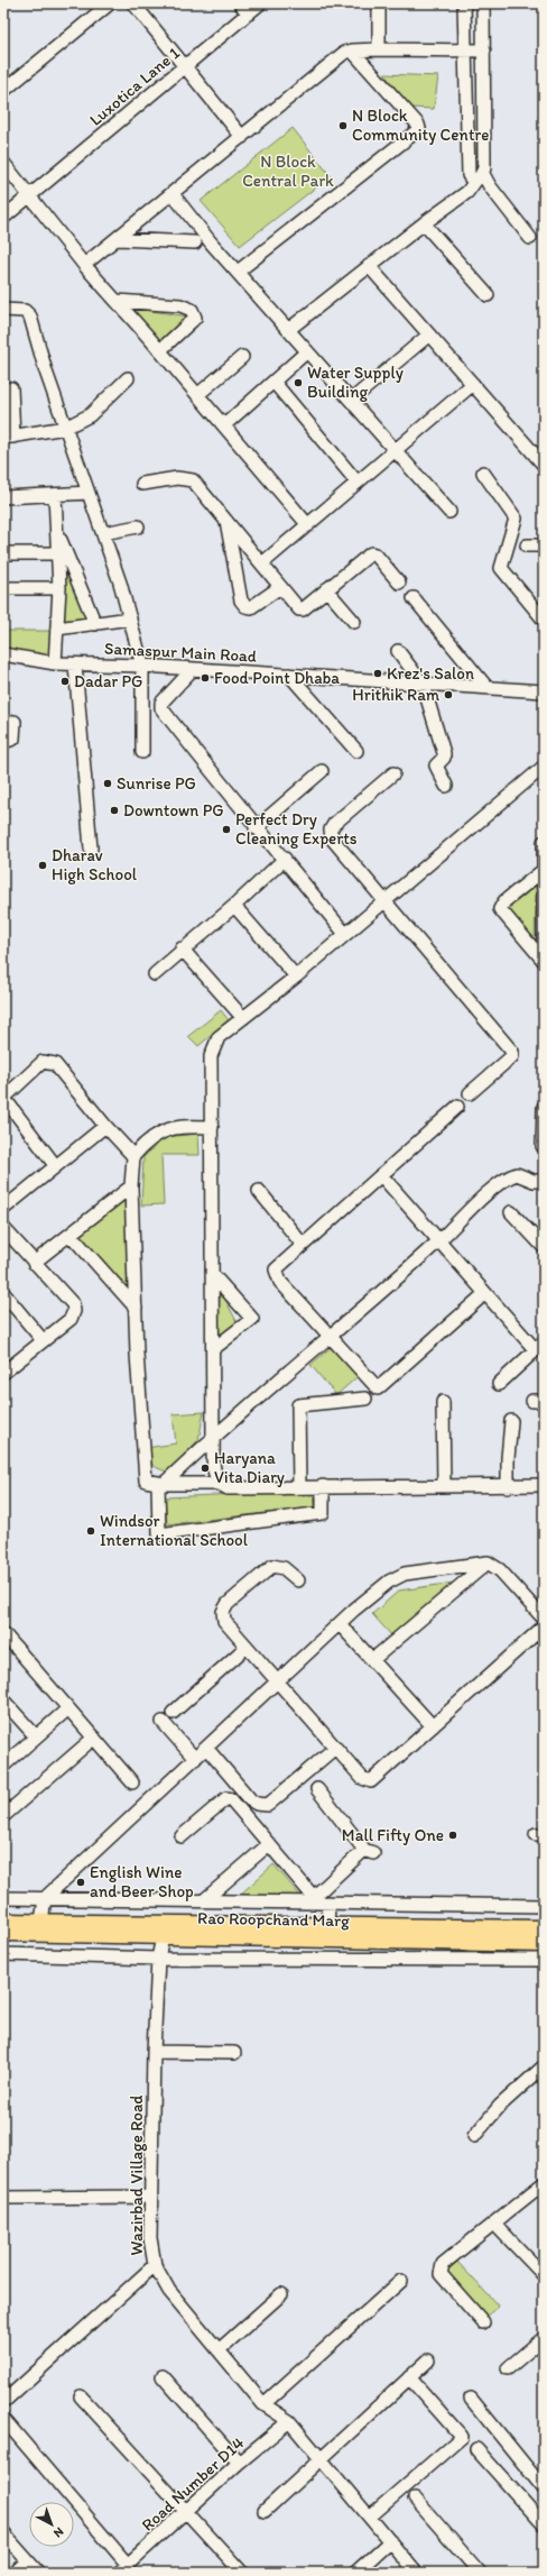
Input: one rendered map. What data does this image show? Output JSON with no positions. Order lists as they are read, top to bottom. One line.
{"streets":{"main road":["Rao Roopchand Marg"],"street":["Luxotica Lane 1","Samaspur Main Road","Wazirbad Village Road","Road Number D14"]},"crossings":[["Rao Roopchand Marg","Wazirbad Village Road"]],"parks":["N Block Central Park"],"places":["N Block Community Centre","Water Supply Building","Krez's Salon","Food Point Dhaba","Dadar PG","Hrithik Ram","Sunrise PG","Downtown PG","Perfect Dry Cleaning Experts","Dharav High School","Haryana Vita Diary","Windsor International School","Mall Fifty One","English Wine and Beer Shop"],"north":"bottom right"}
